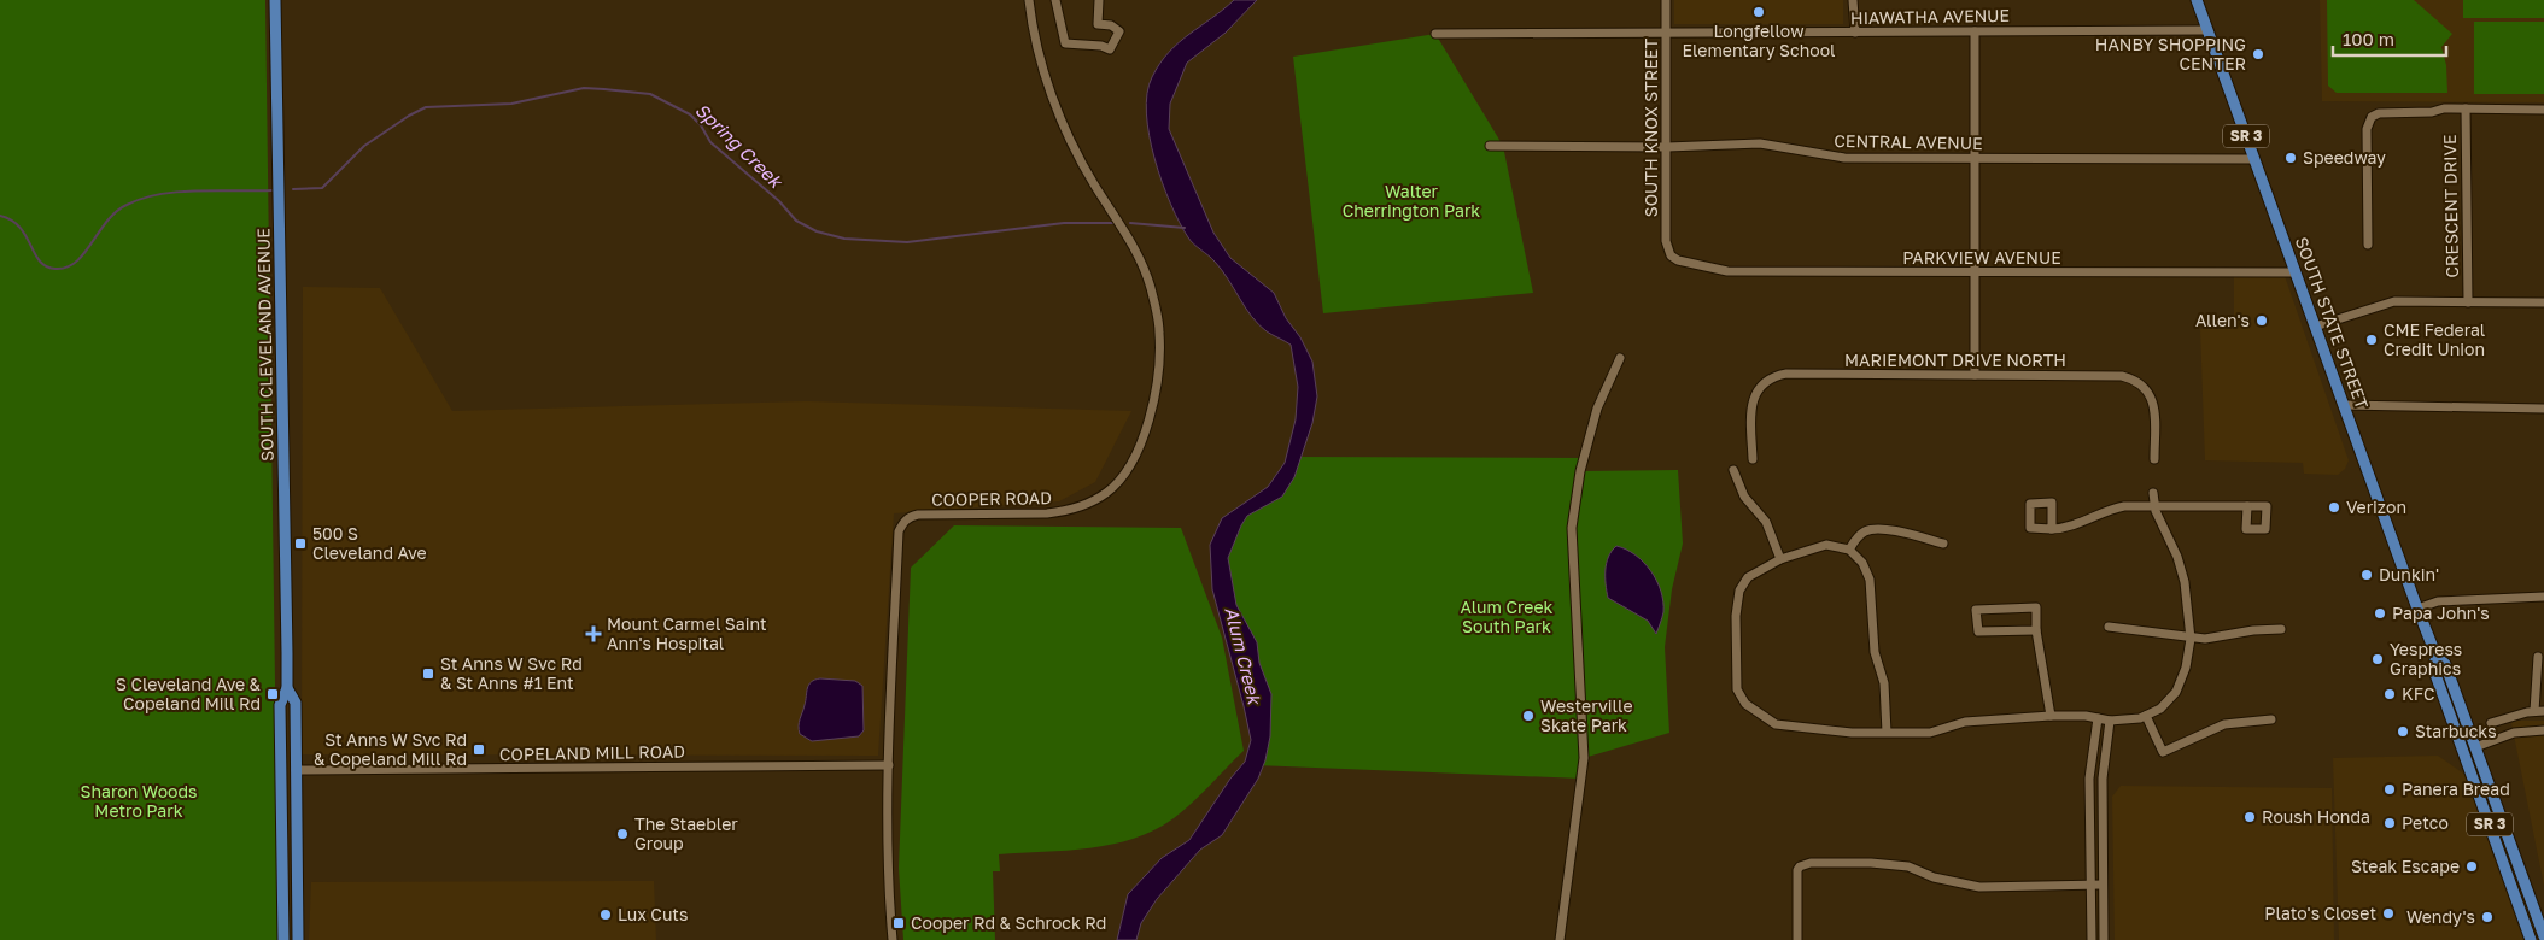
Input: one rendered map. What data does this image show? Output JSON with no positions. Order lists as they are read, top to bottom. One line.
{"streets":{"main road":["SR 3","SOUTH STATE STREET","SOUTH CLEVELAND AVENUE"],"street":["HIAWATHA AVENUE","SOUTH KNOX STREET","CENTRAL AVENUE","CRESCENT DRIVE","PARKVIEW AVENUE","MARIEMONT DRIVE NORTH","COOPER ROAD","COPELAND MILL ROAD"]},"crossings":[["HIAWATHA AVENUE","SOUTH KNOX STREET"],["HIAWATHA AVENUE","SOUTH STATE STREET"],["SOUTH KNOX STREET","CENTRAL AVENUE"],["SOUTH KNOX STREET","PARKVIEW AVENUE"],["CENTRAL AVENUE","SOUTH STATE STREET"],["PARKVIEW AVENUE","SOUTH STATE STREET"],["SOUTH CLEVELAND AVENUE","COPELAND MILL ROAD"],["COOPER ROAD","COPELAND MILL ROAD"]],"water":["Spring Creek","Alum Creek"],"parks":["Walter Cherrington Park","Alum Creek South Park","Sharon Woods Metro Park"],"places":{"other":["Longfellow Elementary School","HANBY SHOPPING CENTER","Speedway","Allen's","CME Federal Credit Union","Verizon","Dunkin'","Papa John's","Yespress Graphics","KFC","Westerville Skate Park","Starbucks","Panera Bread","Roush Honda","Petco","The Staebler Group","Steak Escape","Plato's Closet","Lux Cuts","Wendy's"],"transit":["500 S Cleveland Ave","St Anns W Svc Rd & St Anns #1 Ent","S Cleveland Ave & Copeland Mill Rd","St Anns W Svc Rd & Copeland Mill Rd","Cooper Rd & Schrock Rd"],"health":["Mount Carmel Saint Ann's Hospital"]},"scale_bar":"100 m"}
